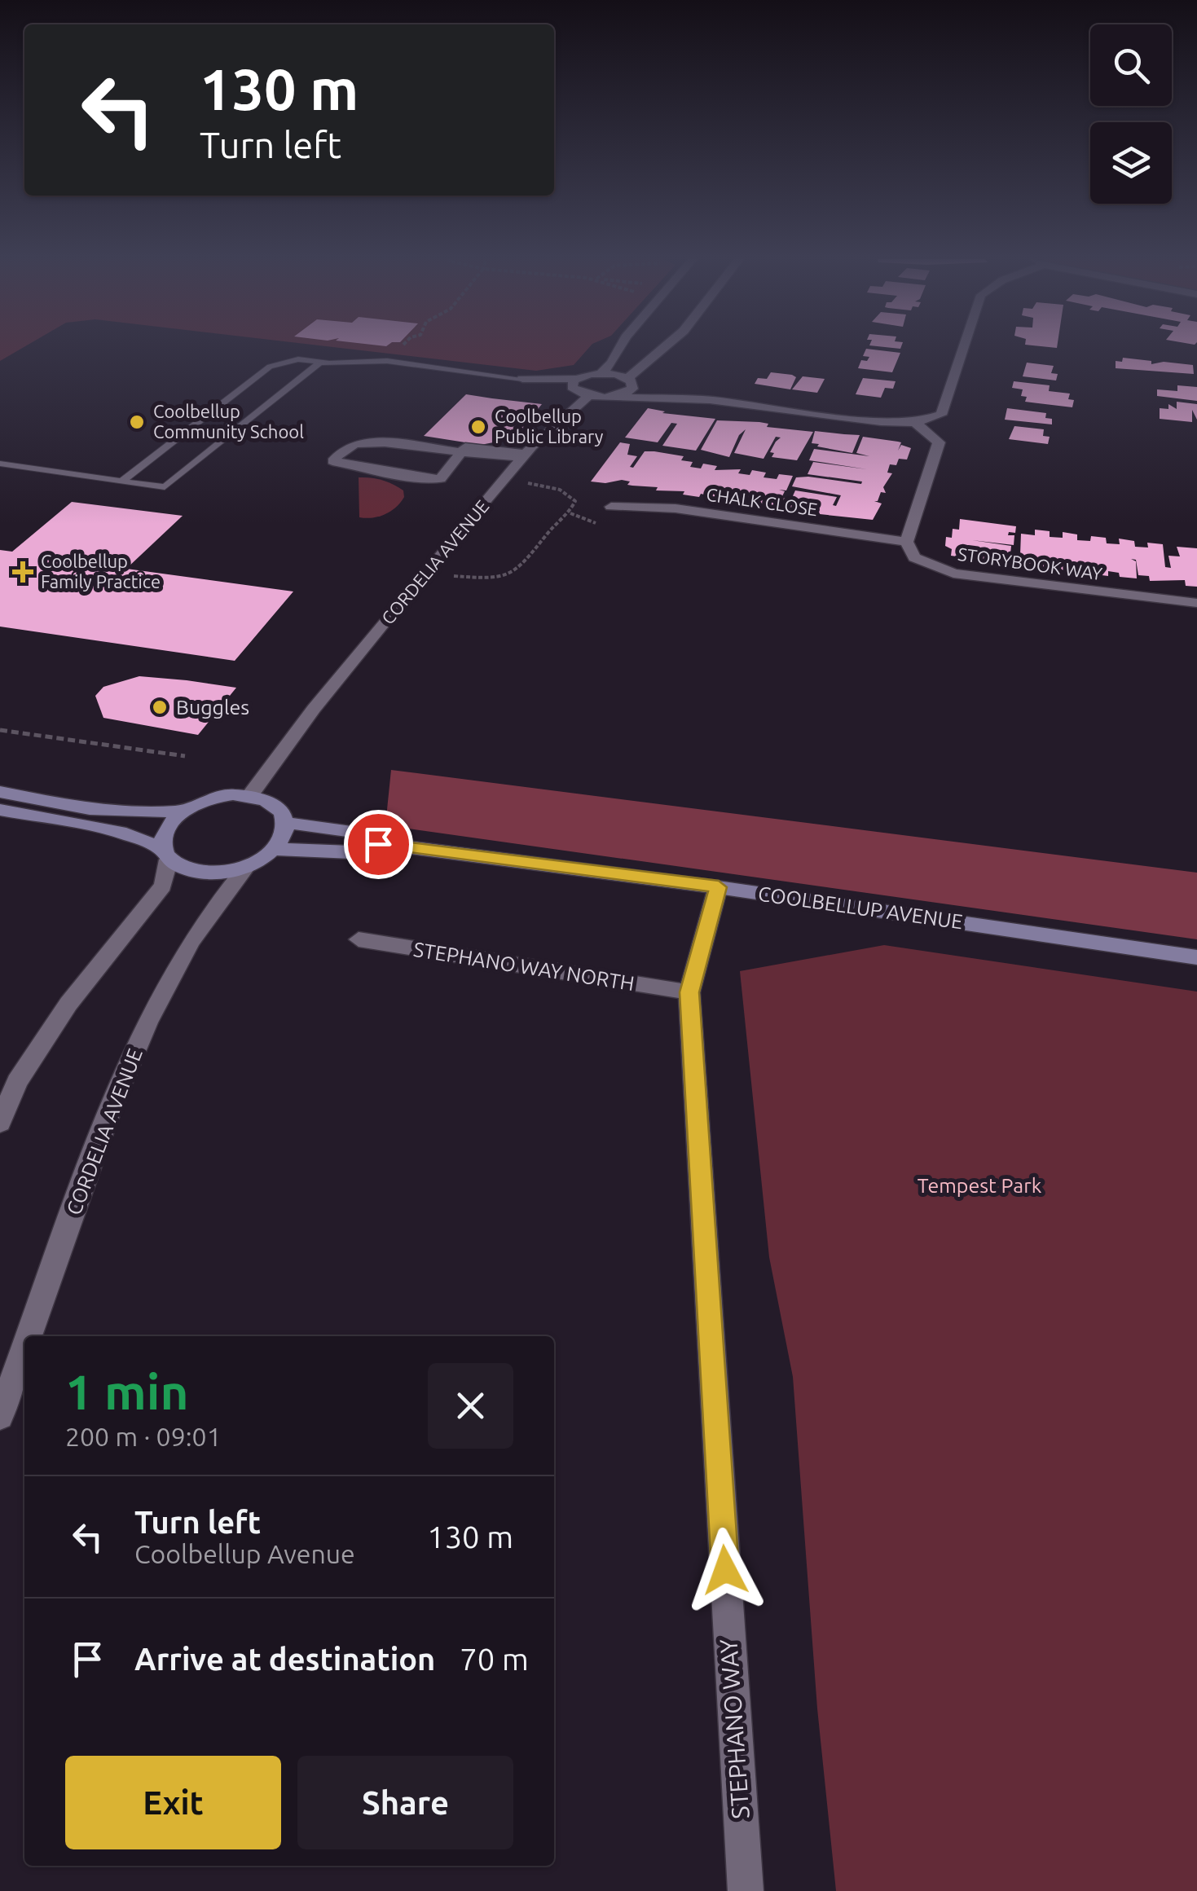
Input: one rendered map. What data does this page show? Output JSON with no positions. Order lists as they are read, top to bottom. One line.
{"streets":{"street":["CHALK CLOSE","CORDELIA AVENUE","STORYBOOK WAY","COOLBELLUP AVENUE","STEPHANO WAY NORTH","STEPHANO WAY"]},"crossings":[["CHALK CLOSE","STORYBOOK WAY"],["CORDELIA AVENUE","COOLBELLUP AVENUE"],["COOLBELLUP AVENUE","STEPHANO WAY"],["STEPHANO WAY NORTH","STEPHANO WAY"]],"parks":["Tempest Park"],"places":{"other":["Coolbellup Community School","Coolbellup Public Library","Buggles"],"health":["Coolbellup Family Practice"]},"page":{"turn":["130 m","Turn left"],"heading":["1 min","200 m · 09:01"],"list":[{"name":"Turn left","note":"Coolbellup Avenue","value":"130 m"},{"name":"Arrive at destination","value":"70 m"}],"buttons":["Exit","Share"]}}
